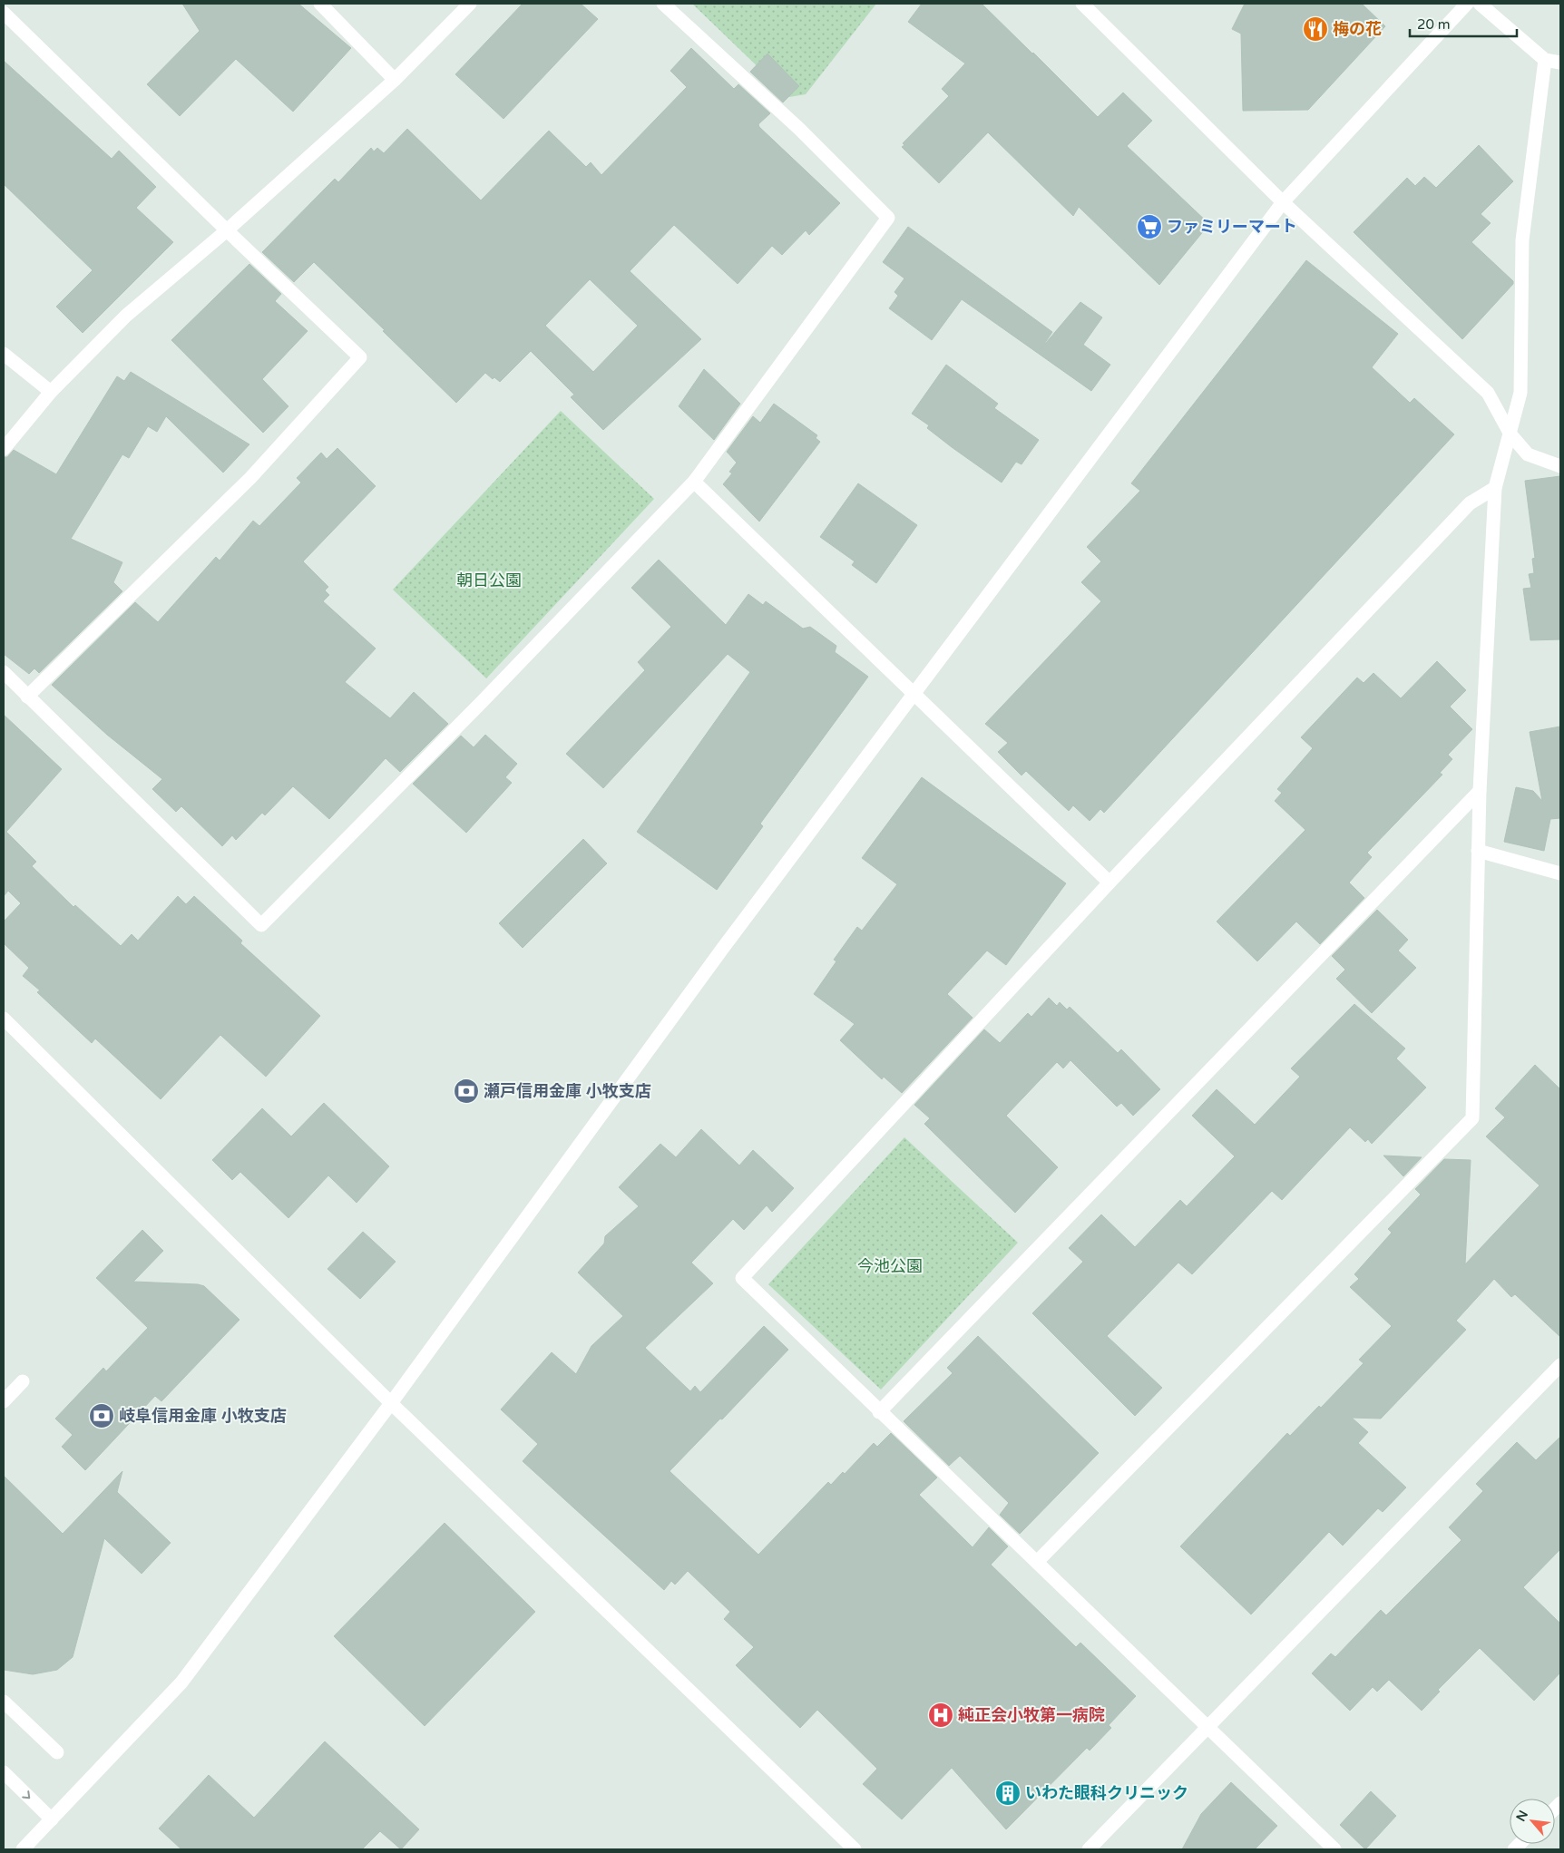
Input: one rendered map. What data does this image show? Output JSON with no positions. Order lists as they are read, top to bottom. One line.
{"parks":["朝日公園","今池公園"],"places":{"restaurant":["梅の花"],"supermarket":["ファミリーマート"],"bank":["瀬戸信用金庫 小牧支店","岐阜信用金庫 小牧支店"],"hospital":["純正会小牧第一病院"],"building":["いわた眼科クリニック"]},"scale_bar":"20 m","north":"top left"}
